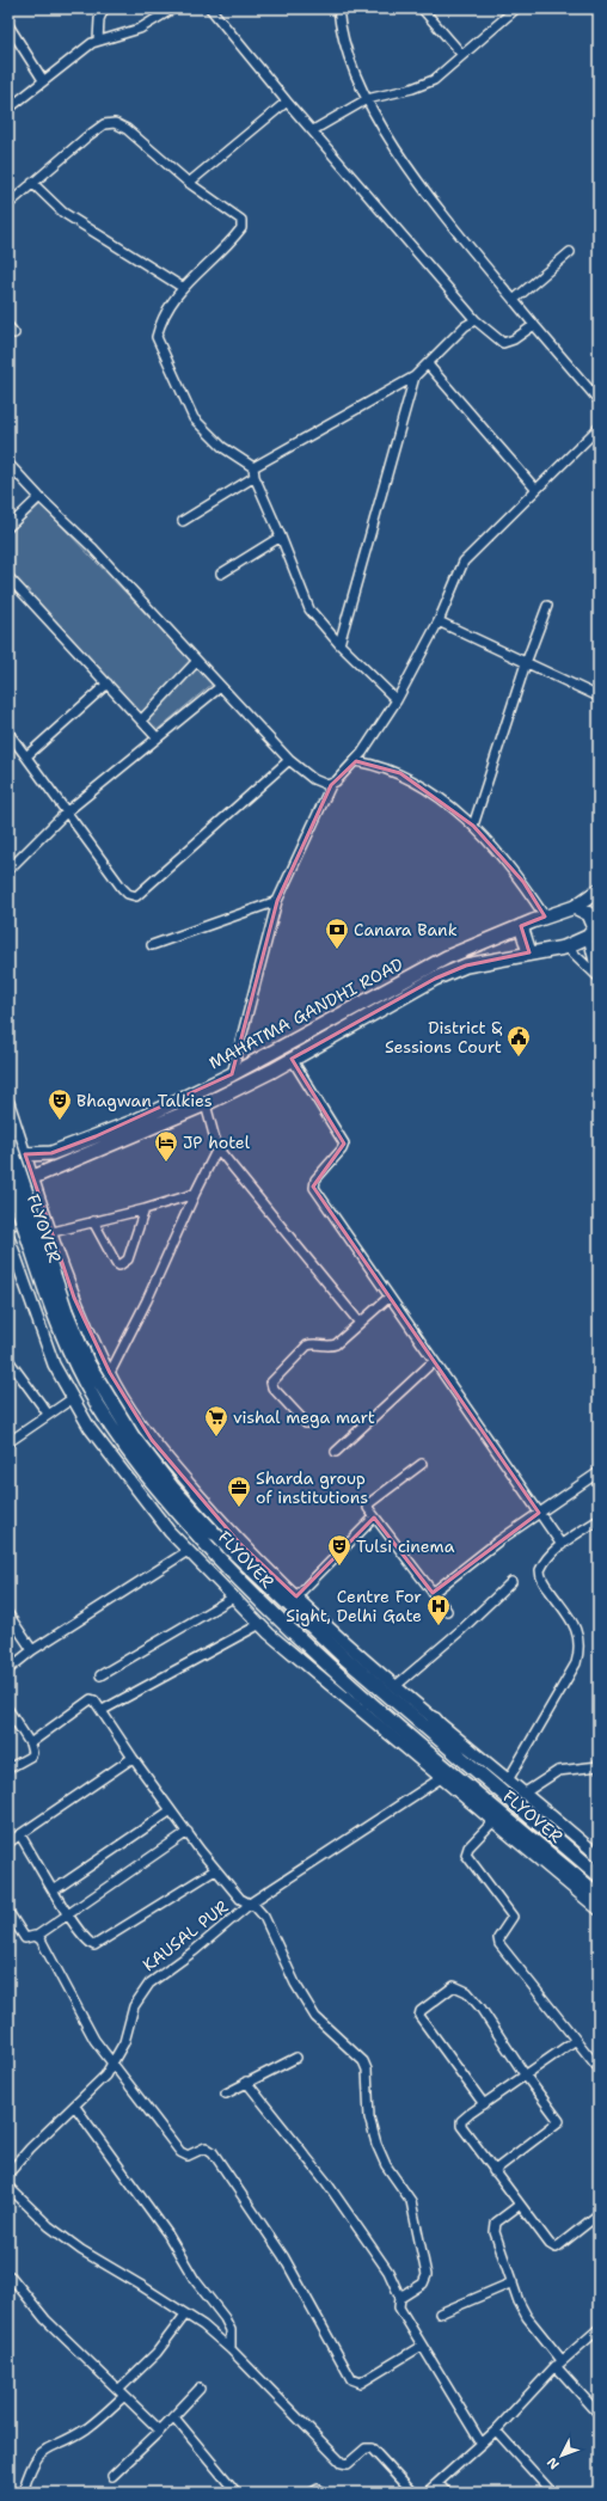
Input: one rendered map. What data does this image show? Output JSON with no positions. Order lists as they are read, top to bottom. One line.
{"streets":{"highway":["MAHATMA GANDHI ROAD","FLYOVER"],"street":["KAUSAL PUR"]},"places":{"bank":["Canara Bank"],"public building":["District & Sessions Court"],"theatre":["Bhagwan Talkies","Tulsi cinema"],"hotel":["JP hotel"],"supermarket":["vishal mega mart"],"office":["Sharda group of institutions"],"hospital":["Centre For Sight, Delhi Gate"]},"north":"bottom left"}
